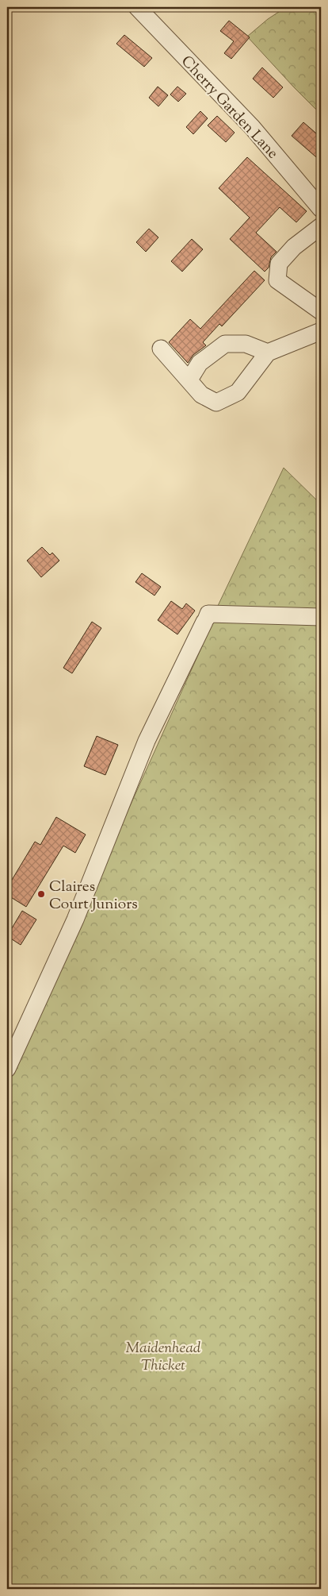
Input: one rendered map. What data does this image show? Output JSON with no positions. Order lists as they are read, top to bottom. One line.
{"streets":{"street":["Cherry Garden Lane"]},"parks":["Maidenhead Thicket"],"places":["Claires Court Juniors"]}
